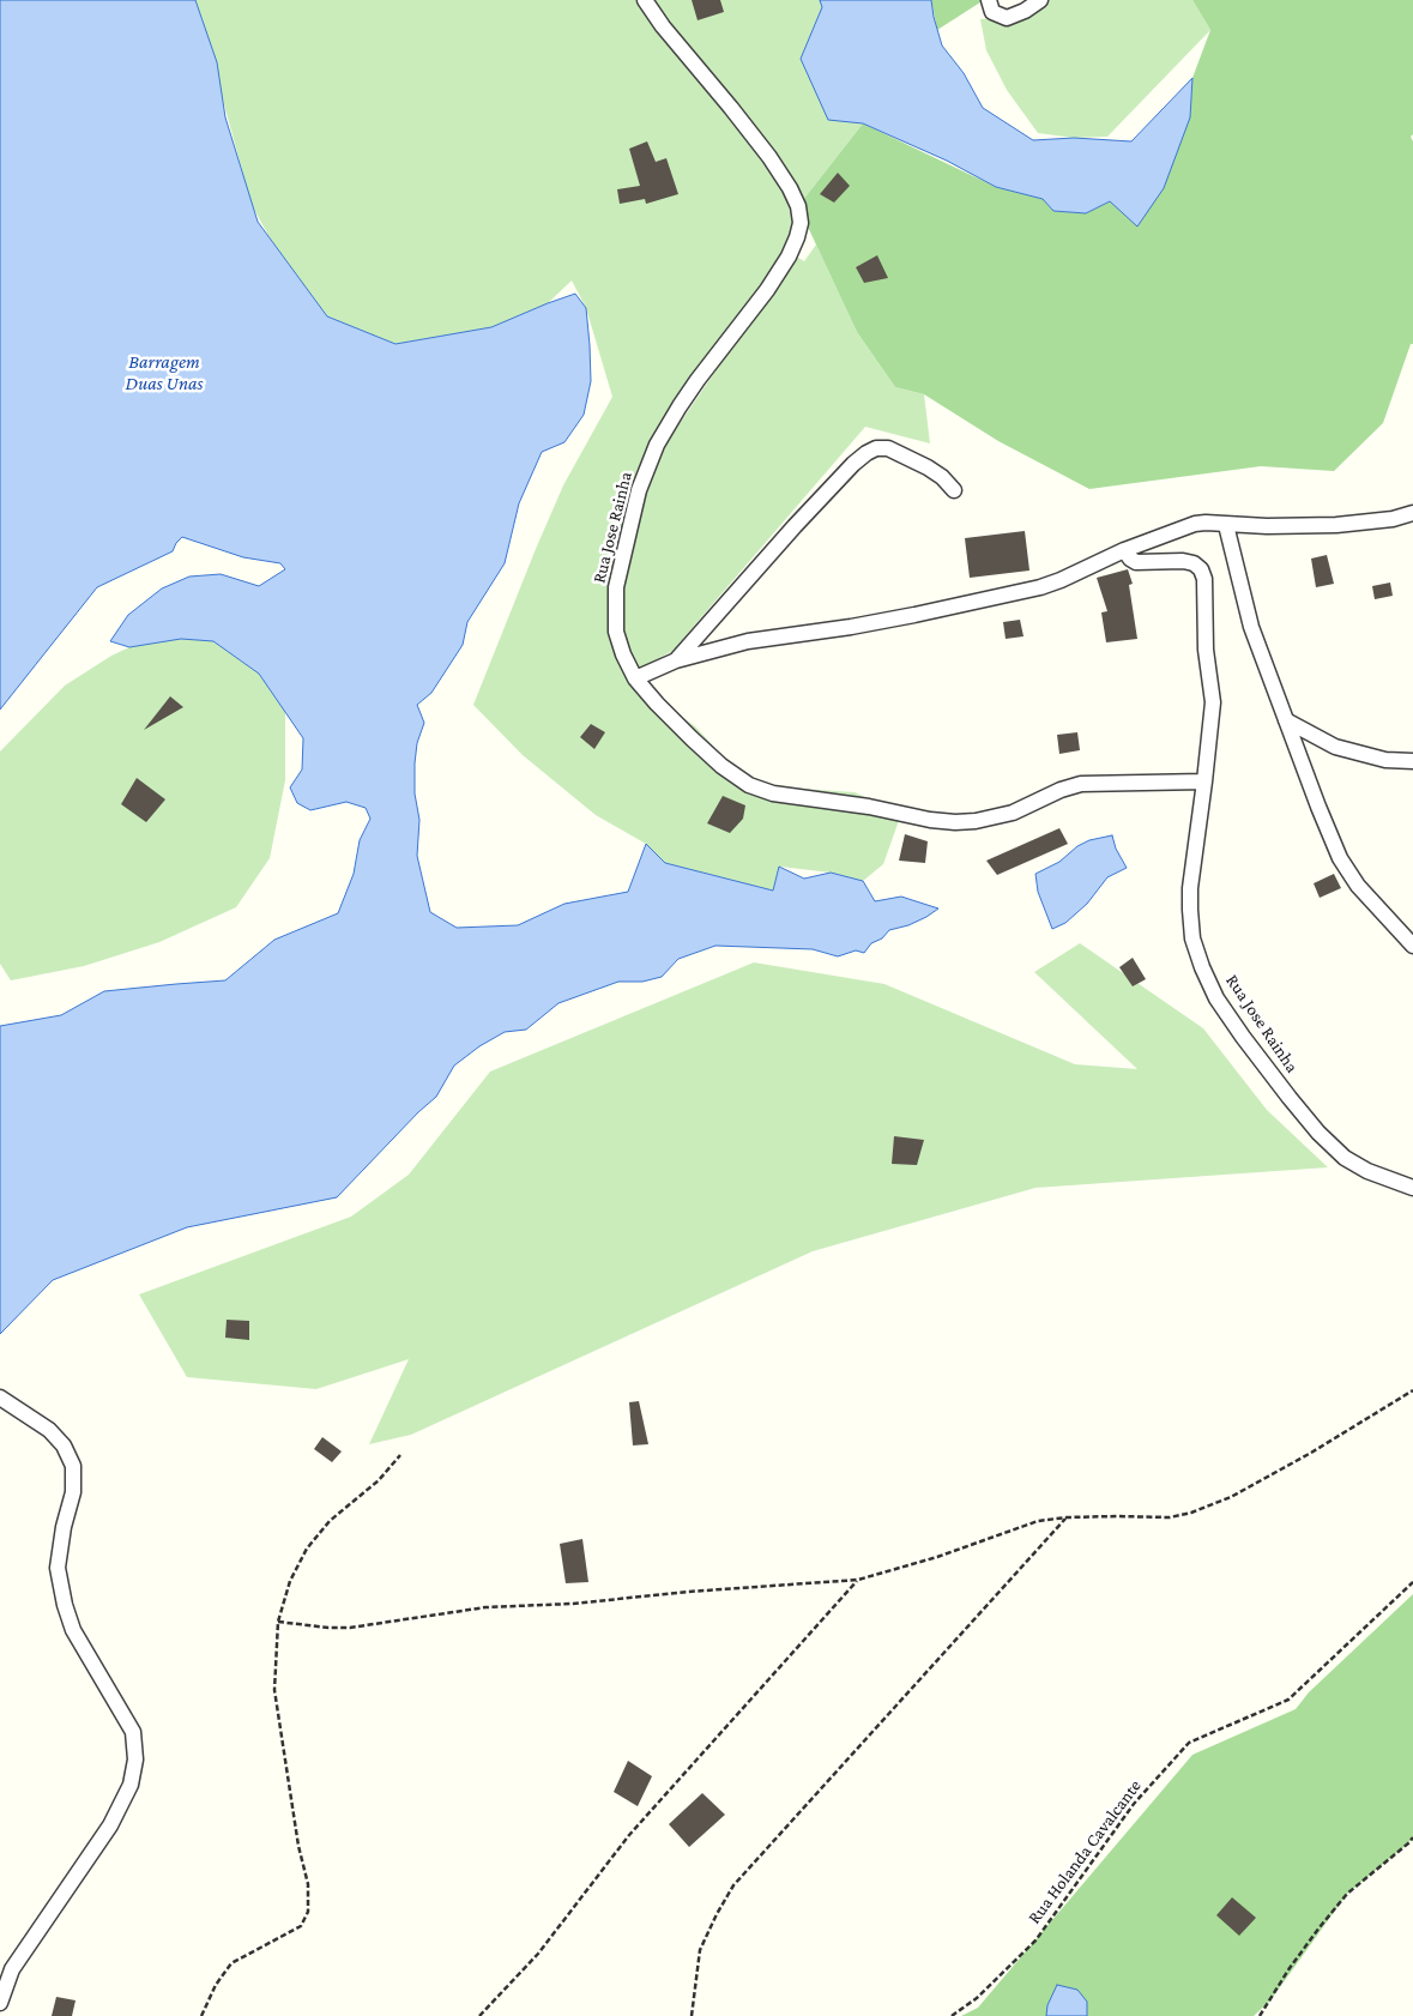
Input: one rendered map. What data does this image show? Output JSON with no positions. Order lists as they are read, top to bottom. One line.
{"streets":{"street":["Rua Jose Rainha"],"path":["Rua Holanda Cavalcante"]},"water":["Barragem Duas Unas"]}
